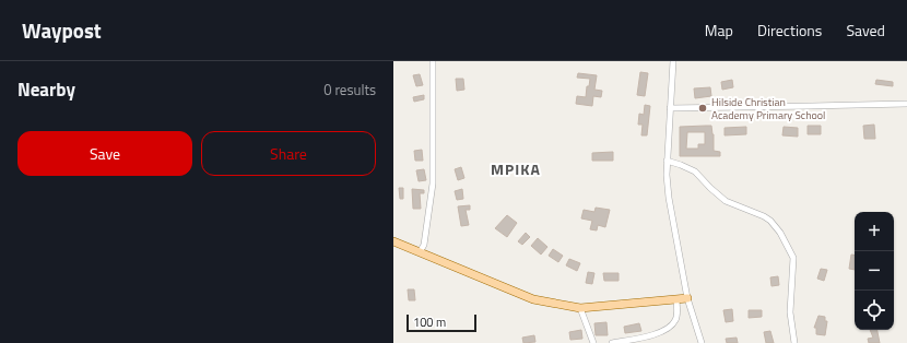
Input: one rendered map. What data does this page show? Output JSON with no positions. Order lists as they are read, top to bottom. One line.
{"districts":["MPIKA"],"places":["Hilside Christian Academy Primary School"],"scale_bar":"100 m","page":{"header":"Waypost","nav":["Map","Directions","Saved"],"heading":["Nearby","0 results"],"buttons":["Save","Share"],"map_buttons":["+","−"],"scale":"100 m"}}
